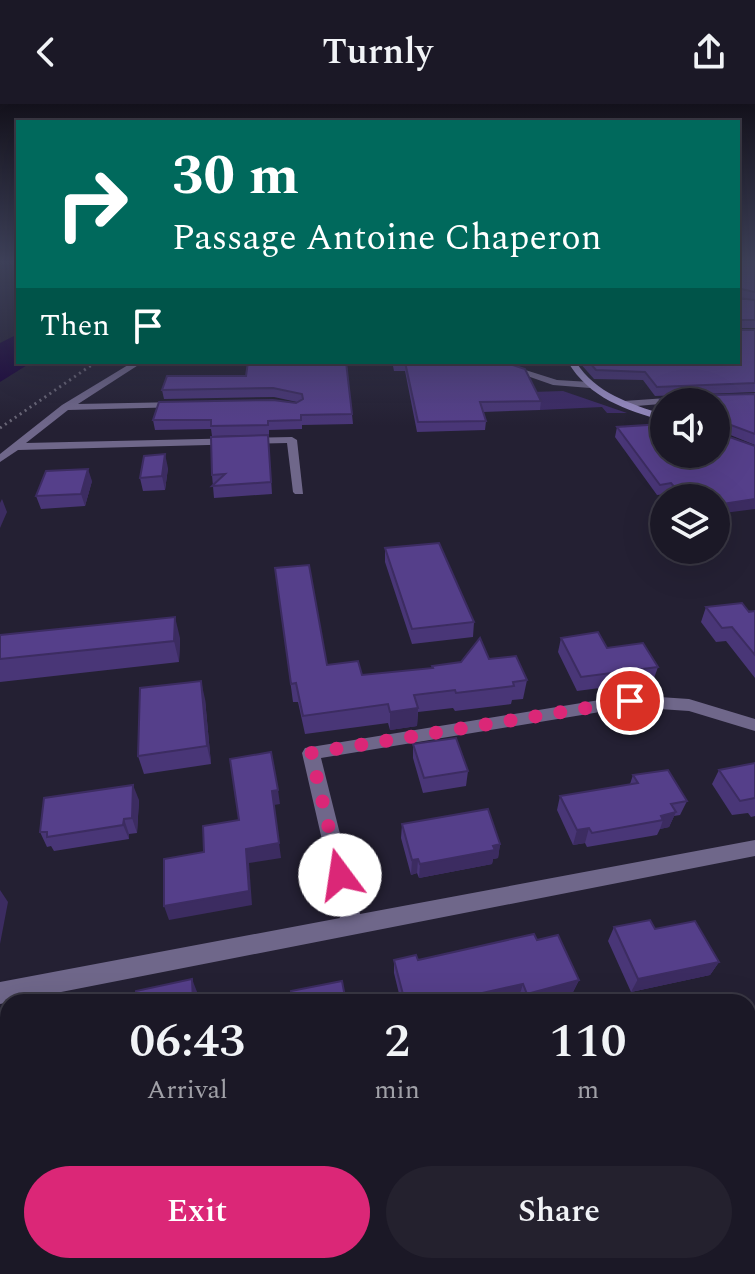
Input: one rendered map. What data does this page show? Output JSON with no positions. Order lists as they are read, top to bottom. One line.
{"page":{"header":"Turnly","turn":["30 m","Passage Antoine Chaperon"],"then":"Then","eta":["06:43","Arrival","2","min","110","m"],"buttons":["Exit","Share"]}}
